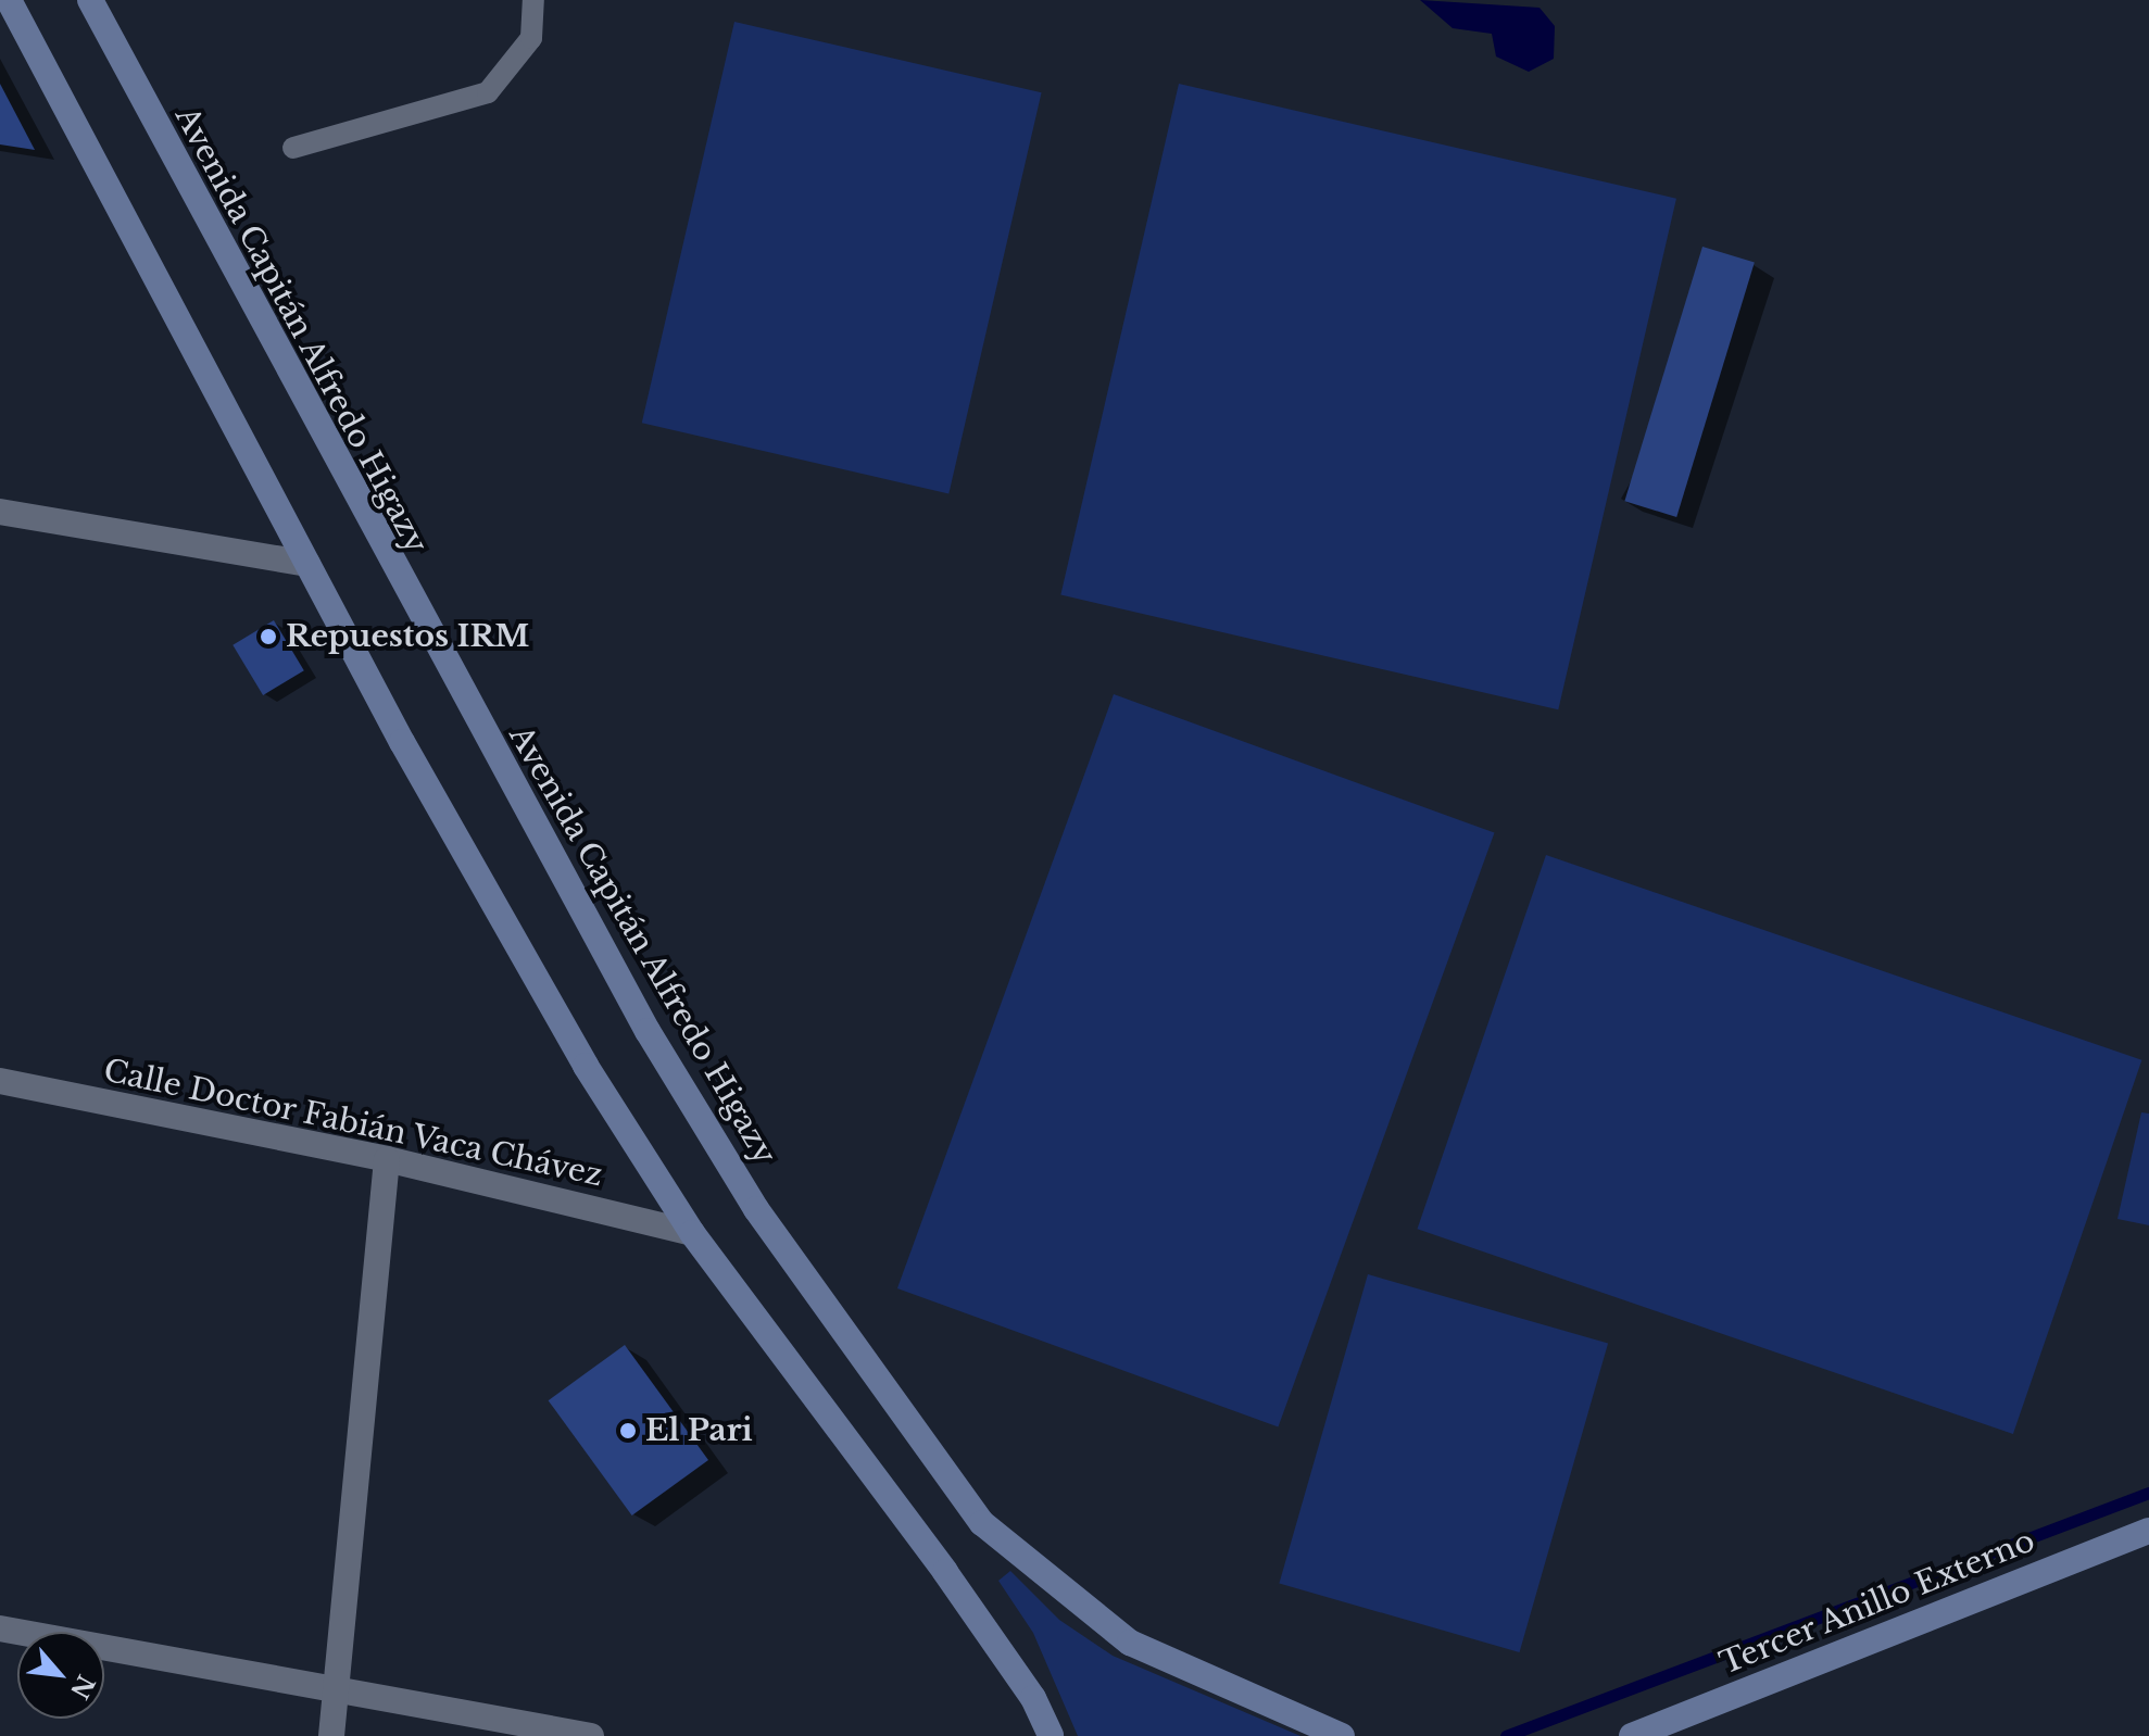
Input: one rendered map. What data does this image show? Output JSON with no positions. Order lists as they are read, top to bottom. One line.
{"streets":{"street":["Avenida Capitán Alfredo Higazy","Calle Doctor Fabián Vaca Chávez","Tercer Anillo Externo"]},"places":["Repuestos IRM","El Pari"],"north":"bottom right"}
